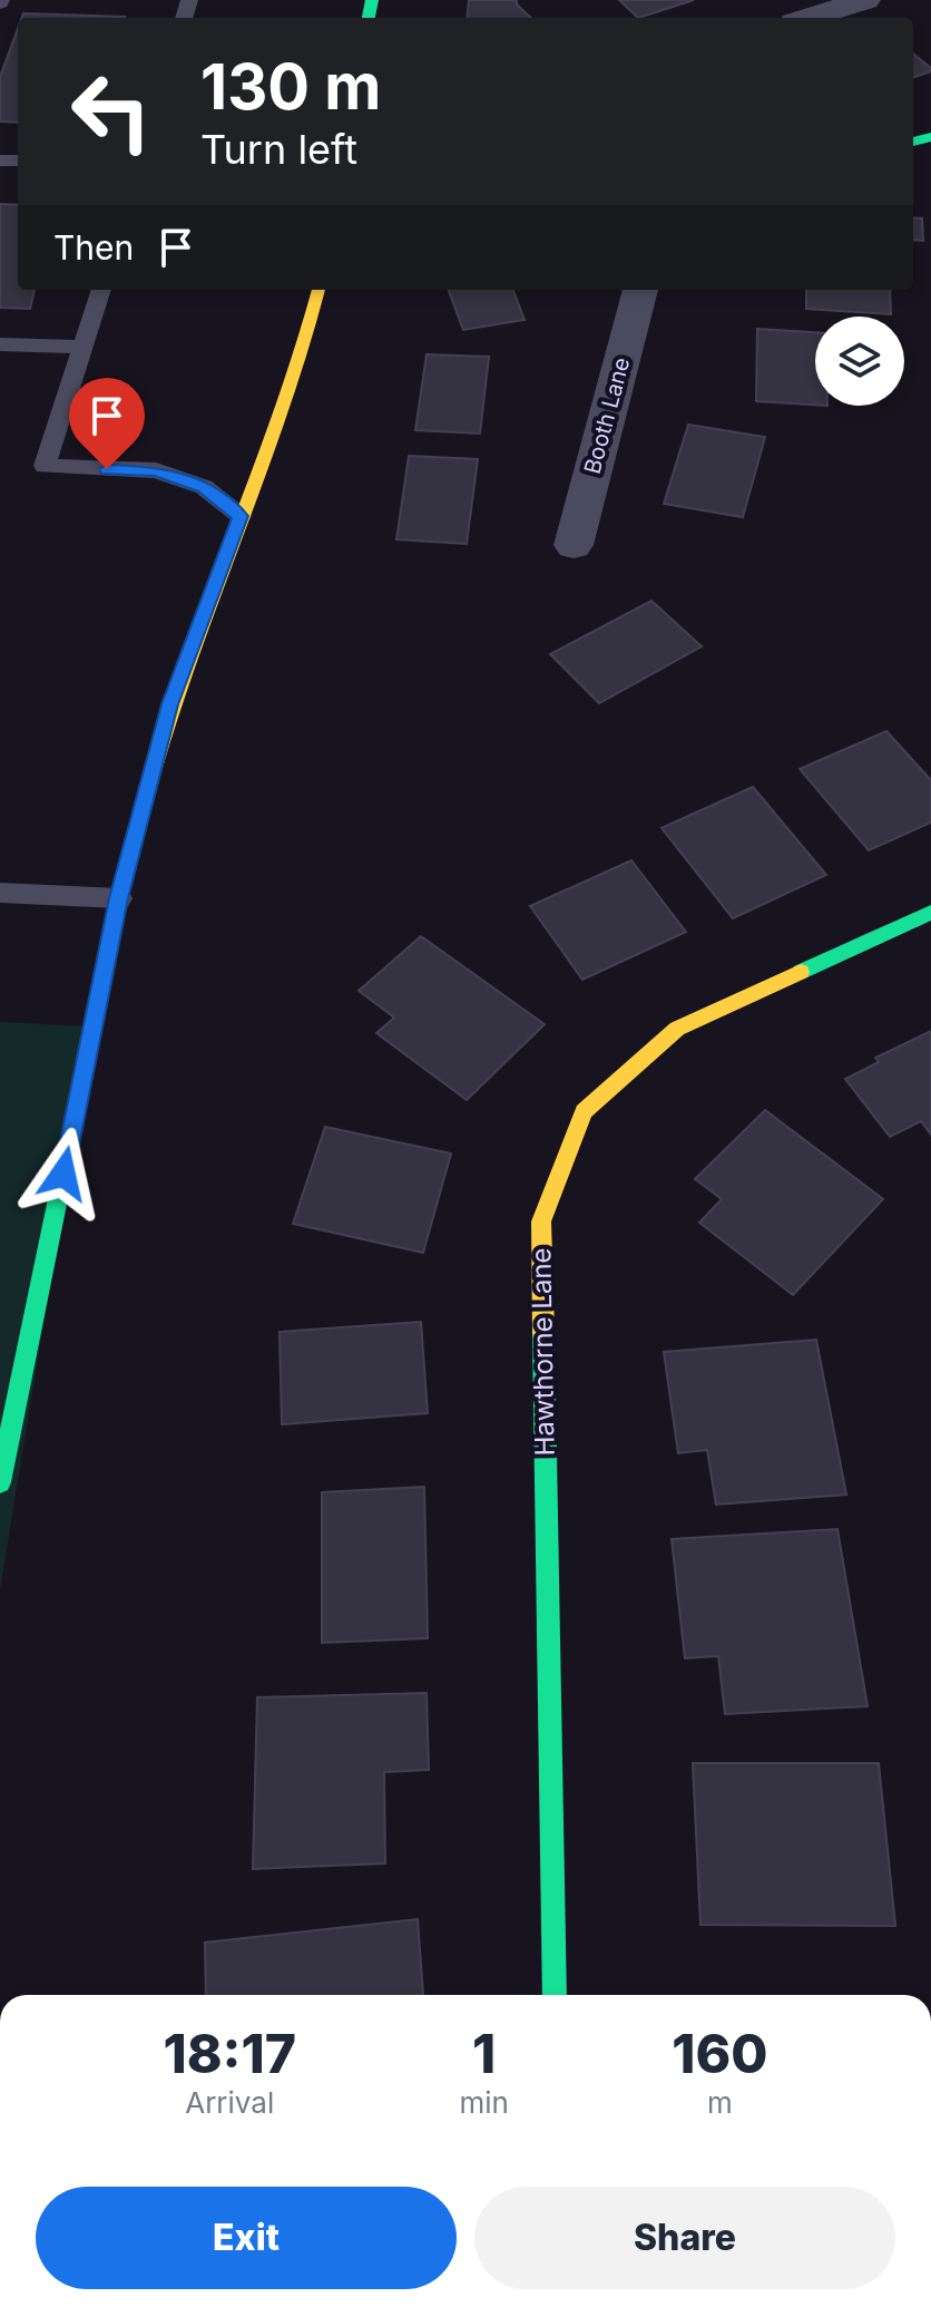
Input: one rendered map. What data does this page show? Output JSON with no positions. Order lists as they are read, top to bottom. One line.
{"streets":{"main road":["Hawthorne Lane"],"street":["Booth Lane"]},"page":{"turn":["130 m","Turn left"],"then":"Then","eta":["18:17","Arrival","1","min","160","m"],"buttons":["Exit","Share"]}}
